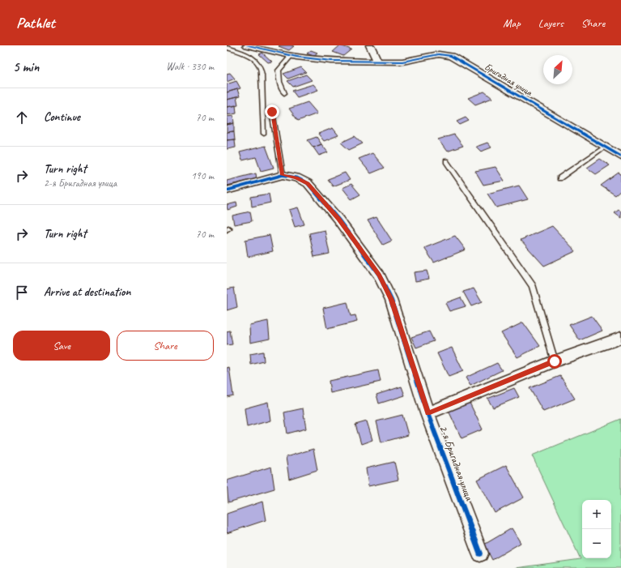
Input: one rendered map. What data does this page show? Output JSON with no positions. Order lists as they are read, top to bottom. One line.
{"streets":{"street":["Бригадная улица","2-я Бригадная улица"]},"north":"top right","page":{"header":"Pathlet","nav":["Map","Layers","Share"],"heading":["5 min","Walk · 330 m"],"list":[["Continue","70 m"],["Turn right","2-я Бригадная улица","190 m"],["Turn right","70 m"],"Arrive at destination"],"buttons":["Save","Share"],"map_buttons":["+","−"]}}
